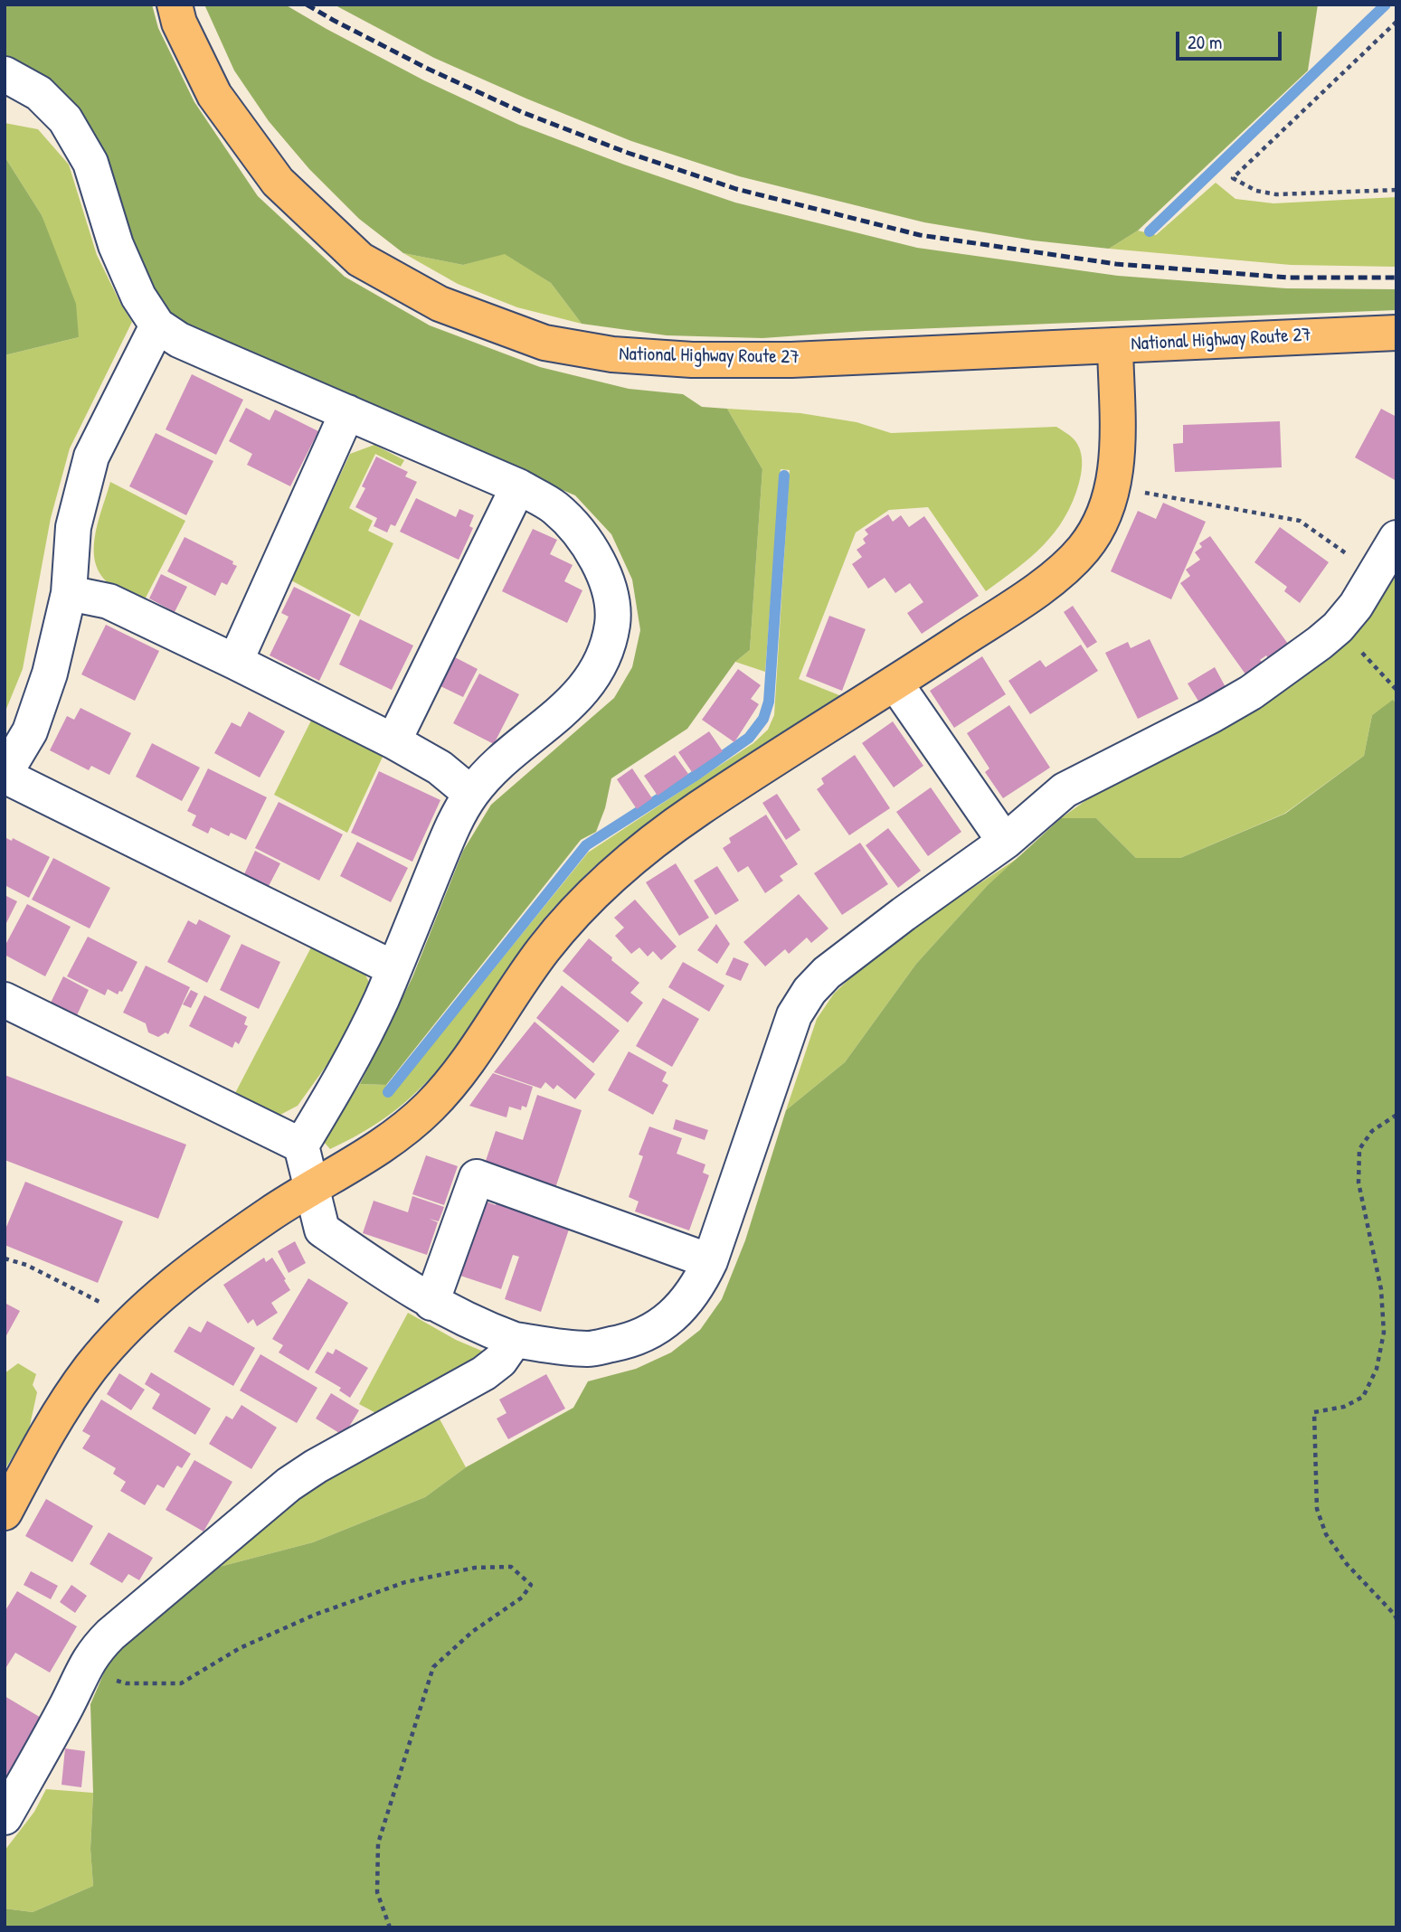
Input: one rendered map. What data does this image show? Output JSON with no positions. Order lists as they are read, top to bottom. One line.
{"streets":{"main road":["National Highway Route 27"]},"scale_bar":"20 m"}
